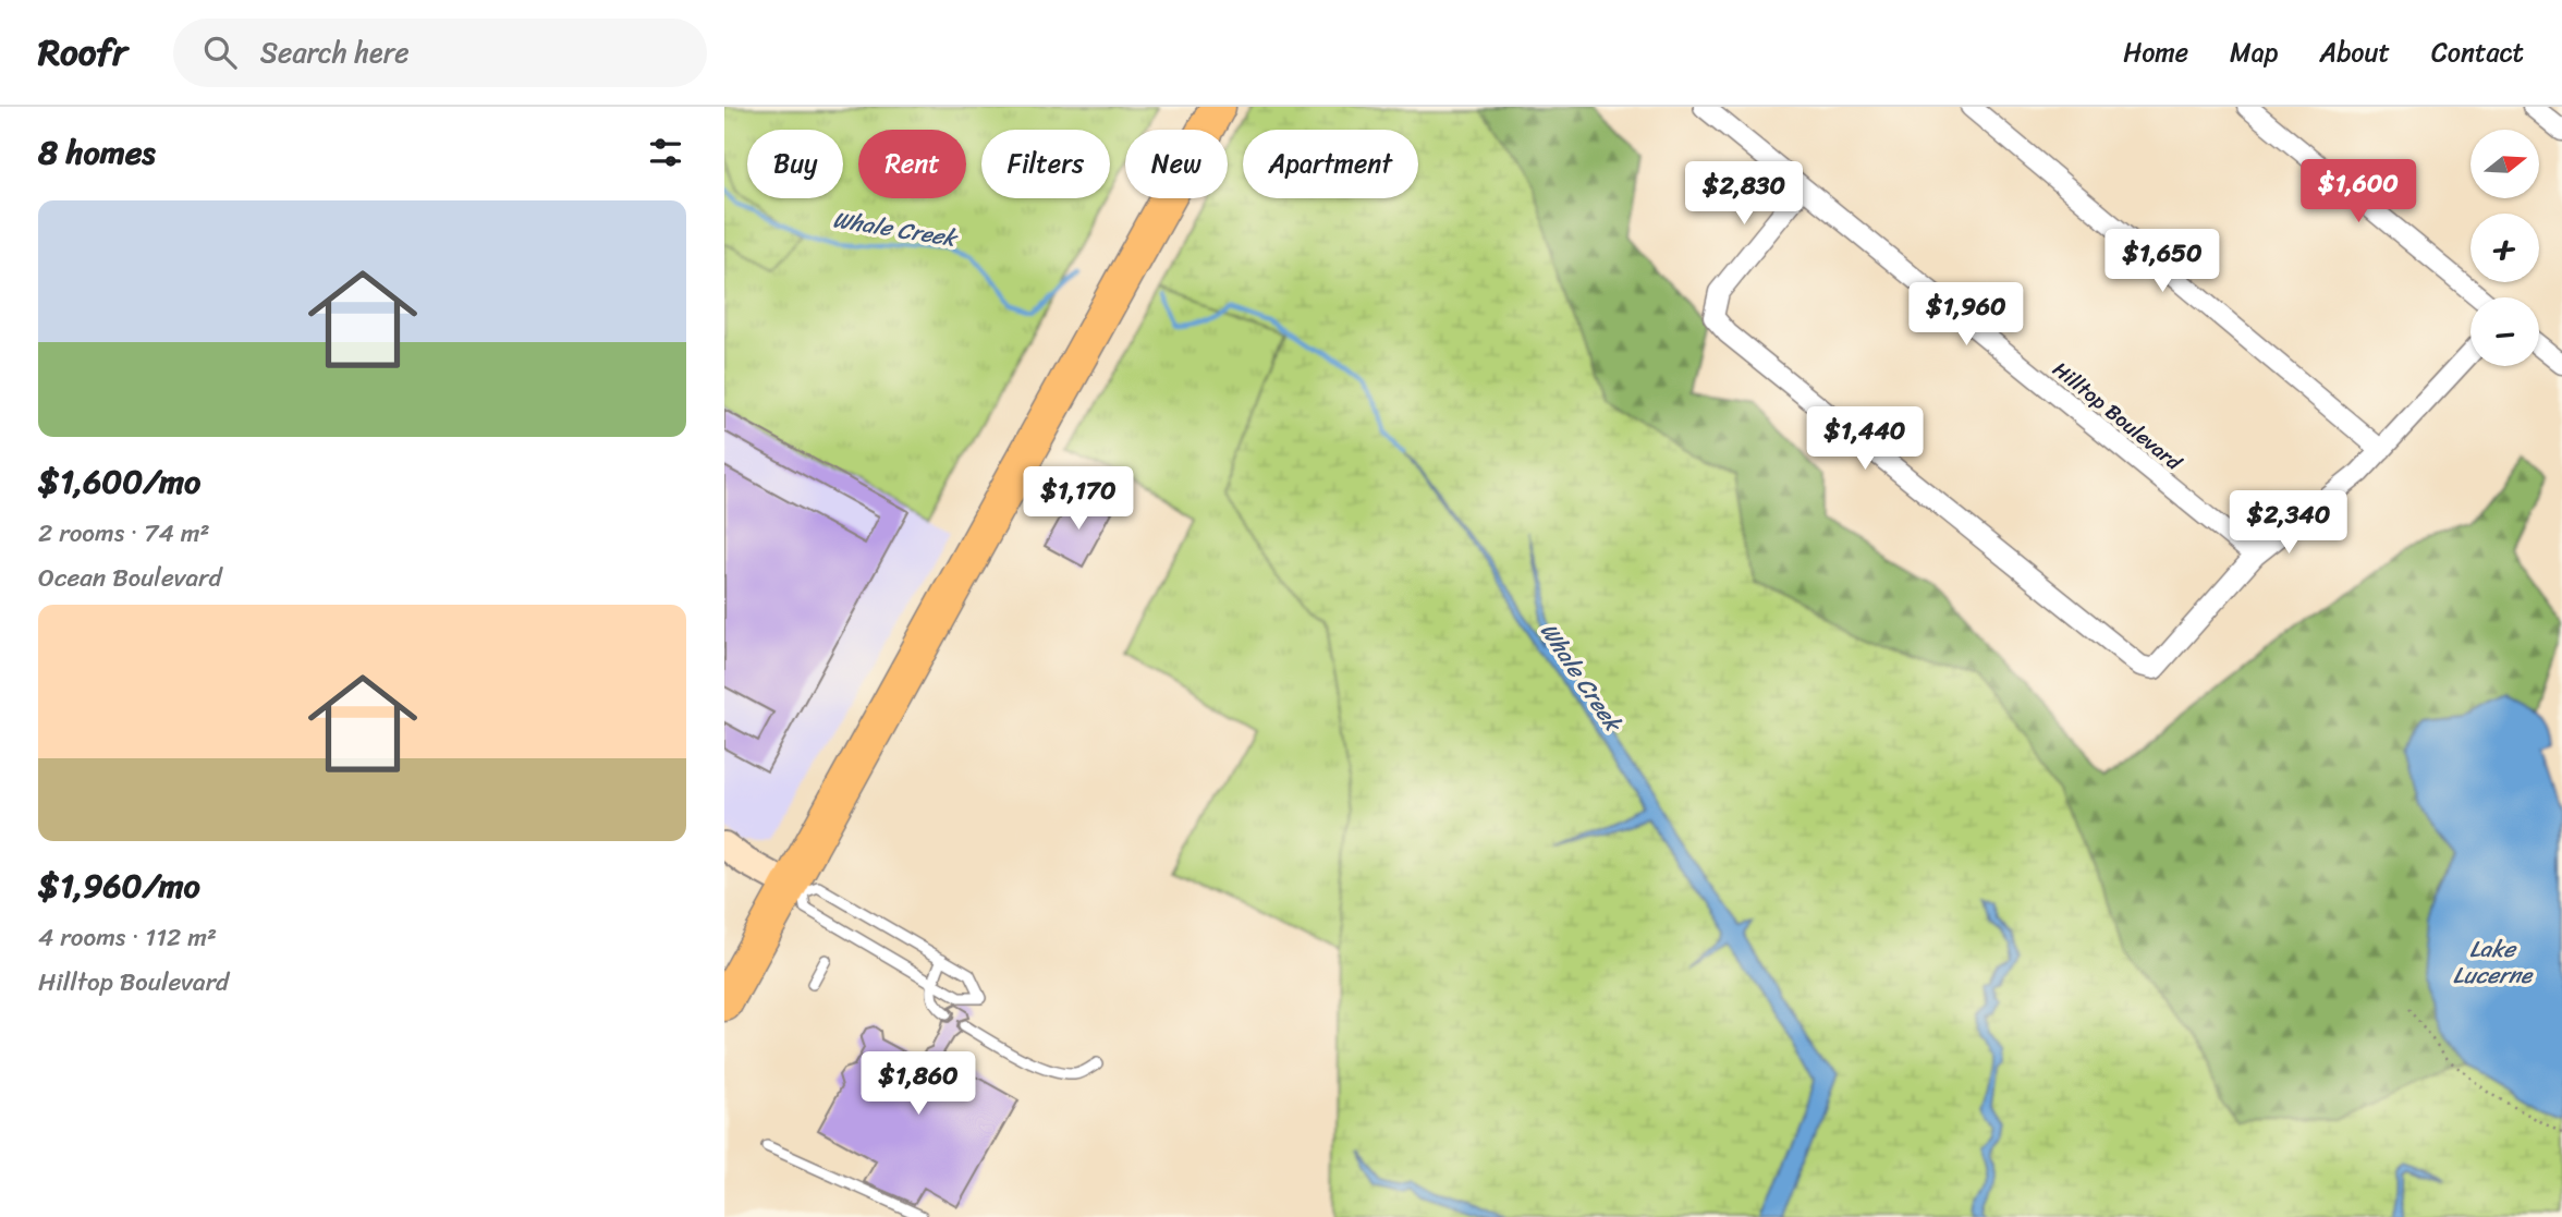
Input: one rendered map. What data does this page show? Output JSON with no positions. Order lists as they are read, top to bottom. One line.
{"streets":{"street":["Hilltop Boulevard"]},"water":["Whale Creek","Lake Lucerne"],"north":"right","page":{"header":"Roofr","search":"Search here","nav":["Home","Map","About","Contact"],"heading":"8 homes","map_buttons":["+","−"],"chip":["Buy","Rent","Filters","New","Apartment"],"price":["$1,600","$2,830","$1,650","$1,960","$1,440","$1,170","$2,340","$1,860"],"list":[{"name":"$1,600/mo","note":"2 rooms · 74 m² · Ocean Boulevard"},{"name":"$1,960/mo","note":"4 rooms · 112 m² · Hilltop Boulevard"}]}}
